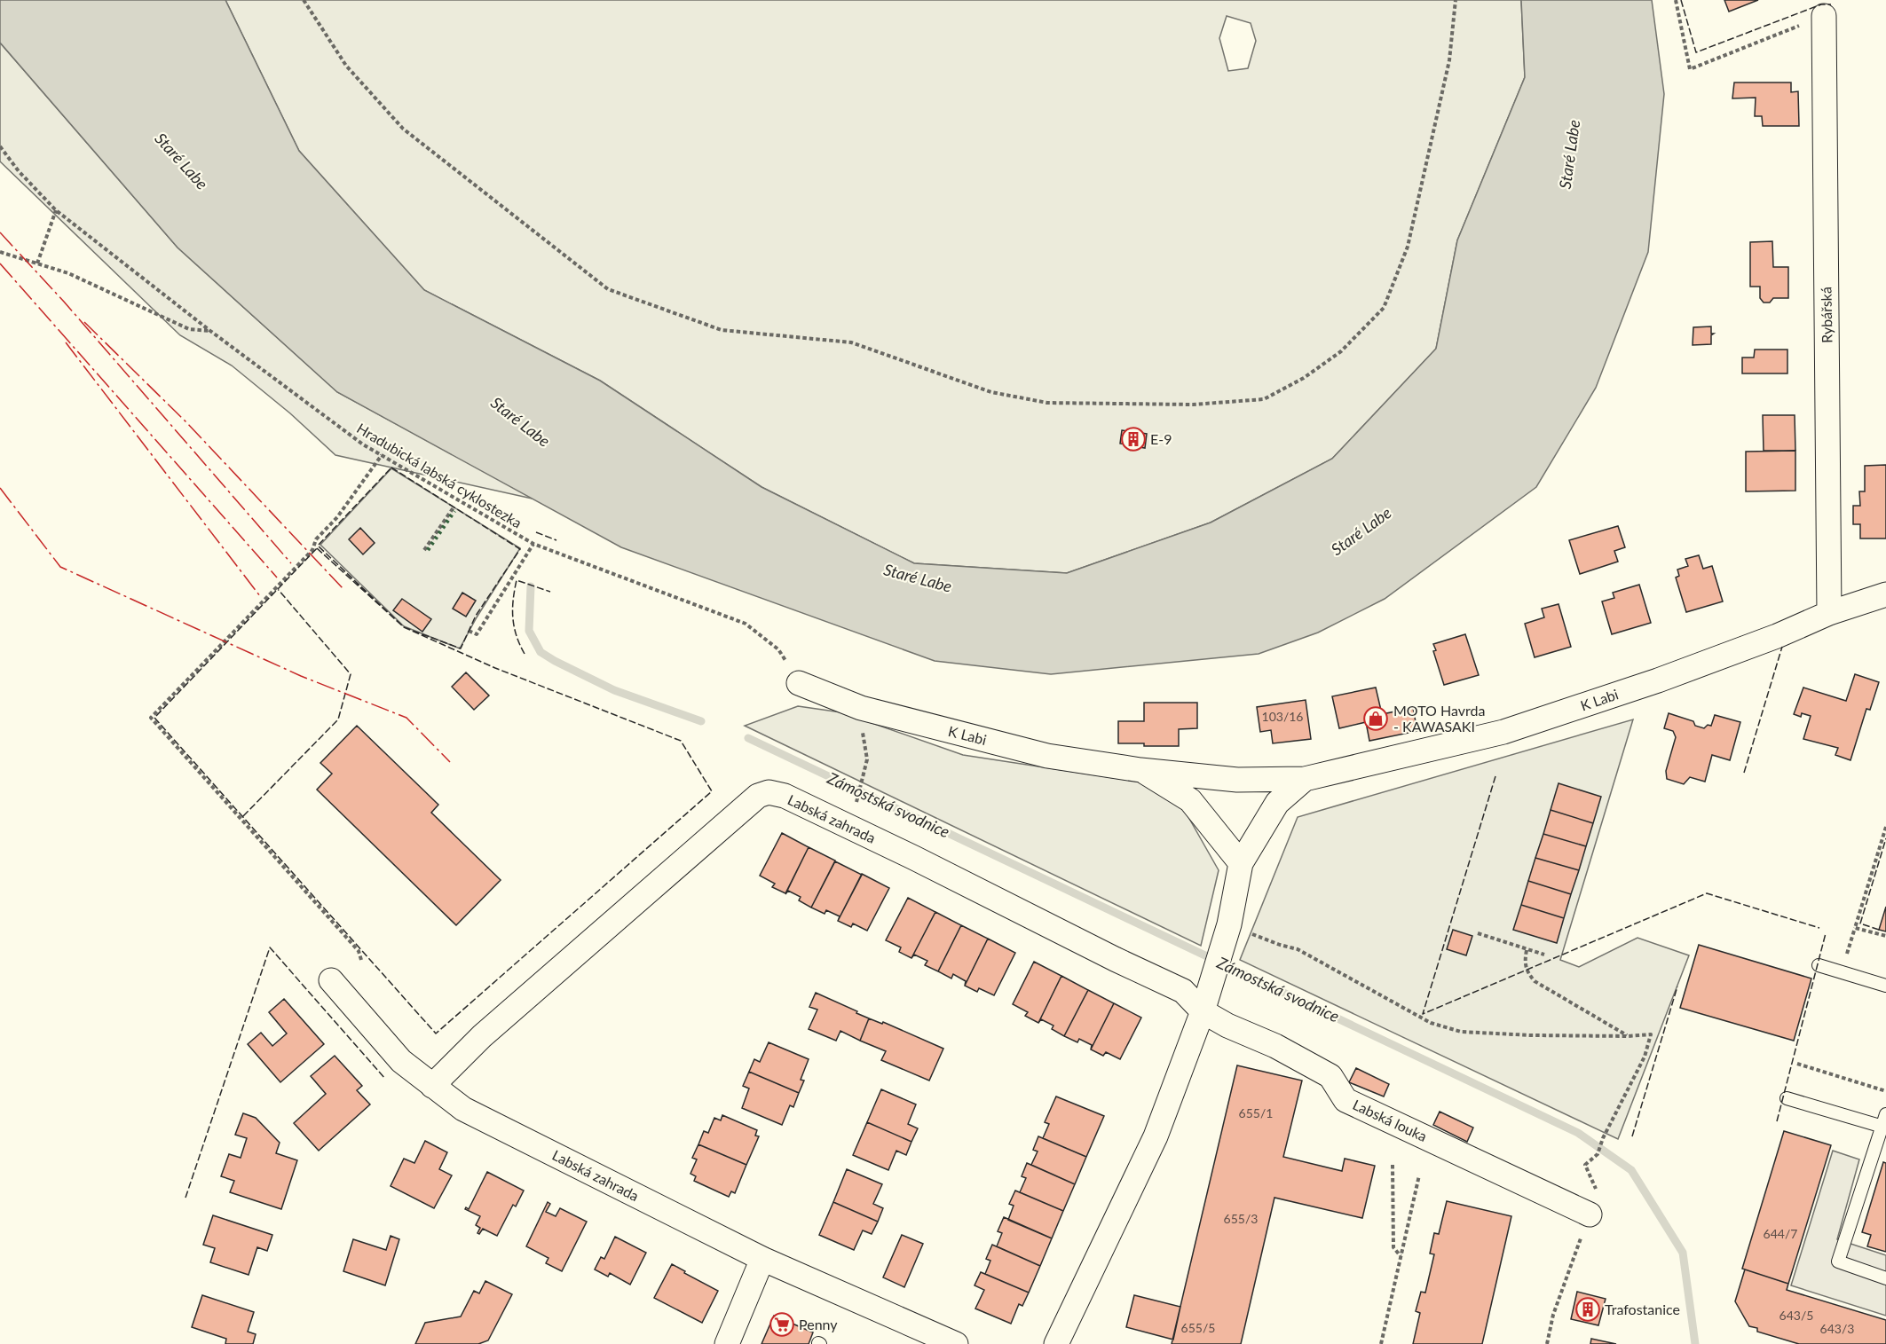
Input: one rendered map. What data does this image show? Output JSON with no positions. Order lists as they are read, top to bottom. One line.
{"streets":{"street":["Rybářská","K Labi","Labská zahrada","Labská louka"],"path":["Hradubická labská cyklostezka"]},"crossings":[["Rybářská","K Labi"],["Hradubická labská cyklostezka","K Labi"],["Labská zahrada","Labská louka"]],"water":["Staré Labe","Zámostská svodnice"],"places":{"building":["E-9","Trafostanice"],"shop":["MOTO Havrda - KAWASAKI"],"supermarket":["Penny"]},"house_numbers":["103/16","655/1","655/3","644/7","643/5","655/5","643/3"]}
